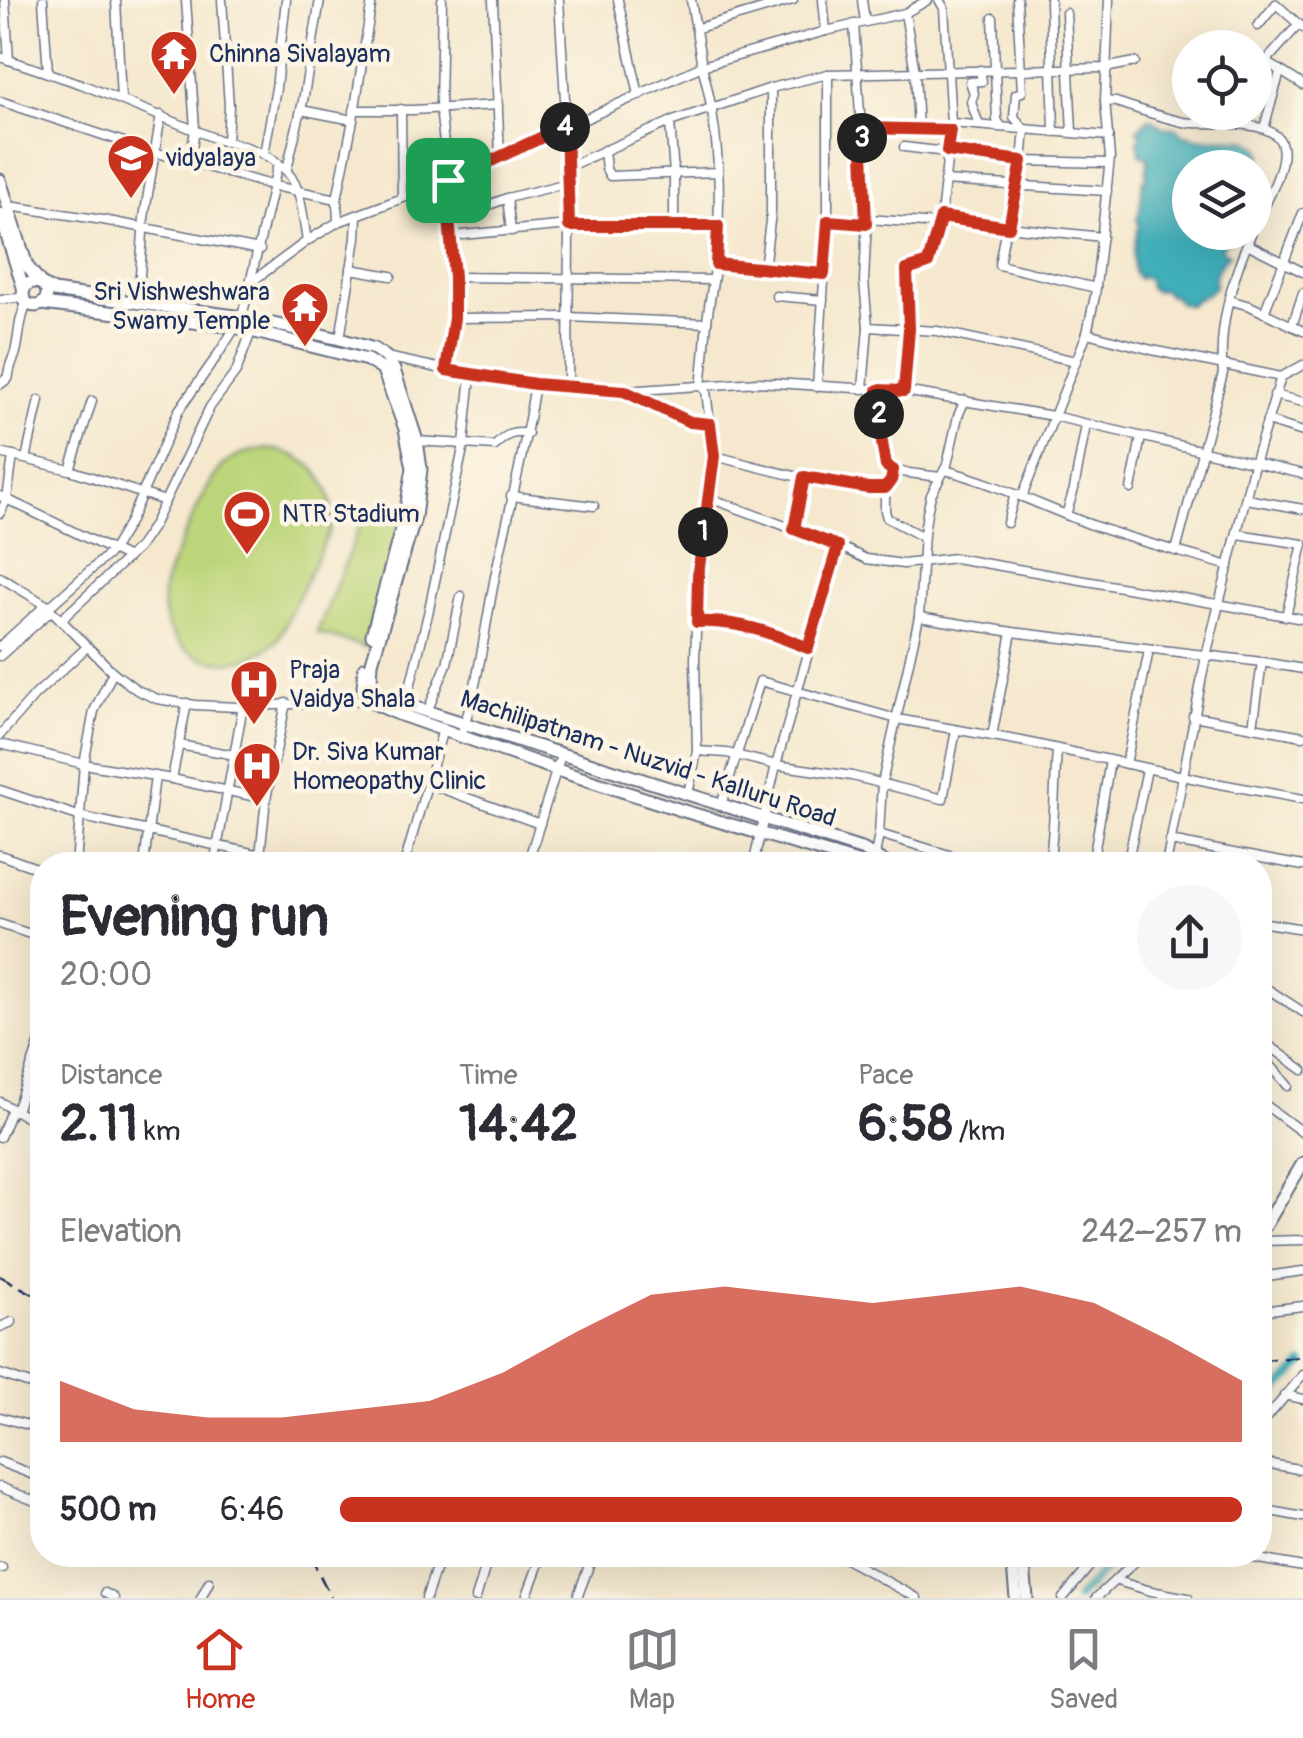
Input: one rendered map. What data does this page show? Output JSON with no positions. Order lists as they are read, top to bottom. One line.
{"streets":{"highway":["Machilipatnam - Nuzvid - Kalluru Road"]},"places":{"temple":["Chinna Sivalayam","Sri Vishweshwara Swamy Temple"],"school or university":["vidyalaya"],"sports":["NTR Stadium"],"hospital":["Praja Vaidya Shala","Dr. Siva Kumar Homeopathy Clinic"]},"page":{"pins":["4","3","2","1"],"heading":["Evening run","20:00"],"stats":[["Distance","2.11 km"],["Time","14:42"],["Pace","6:58 /km"]],"chart":["Elevation","242–257 m"],"list":[{"name":"500 m","note":"6:46"}],"tabs":["Home","Map","Saved"]}}
